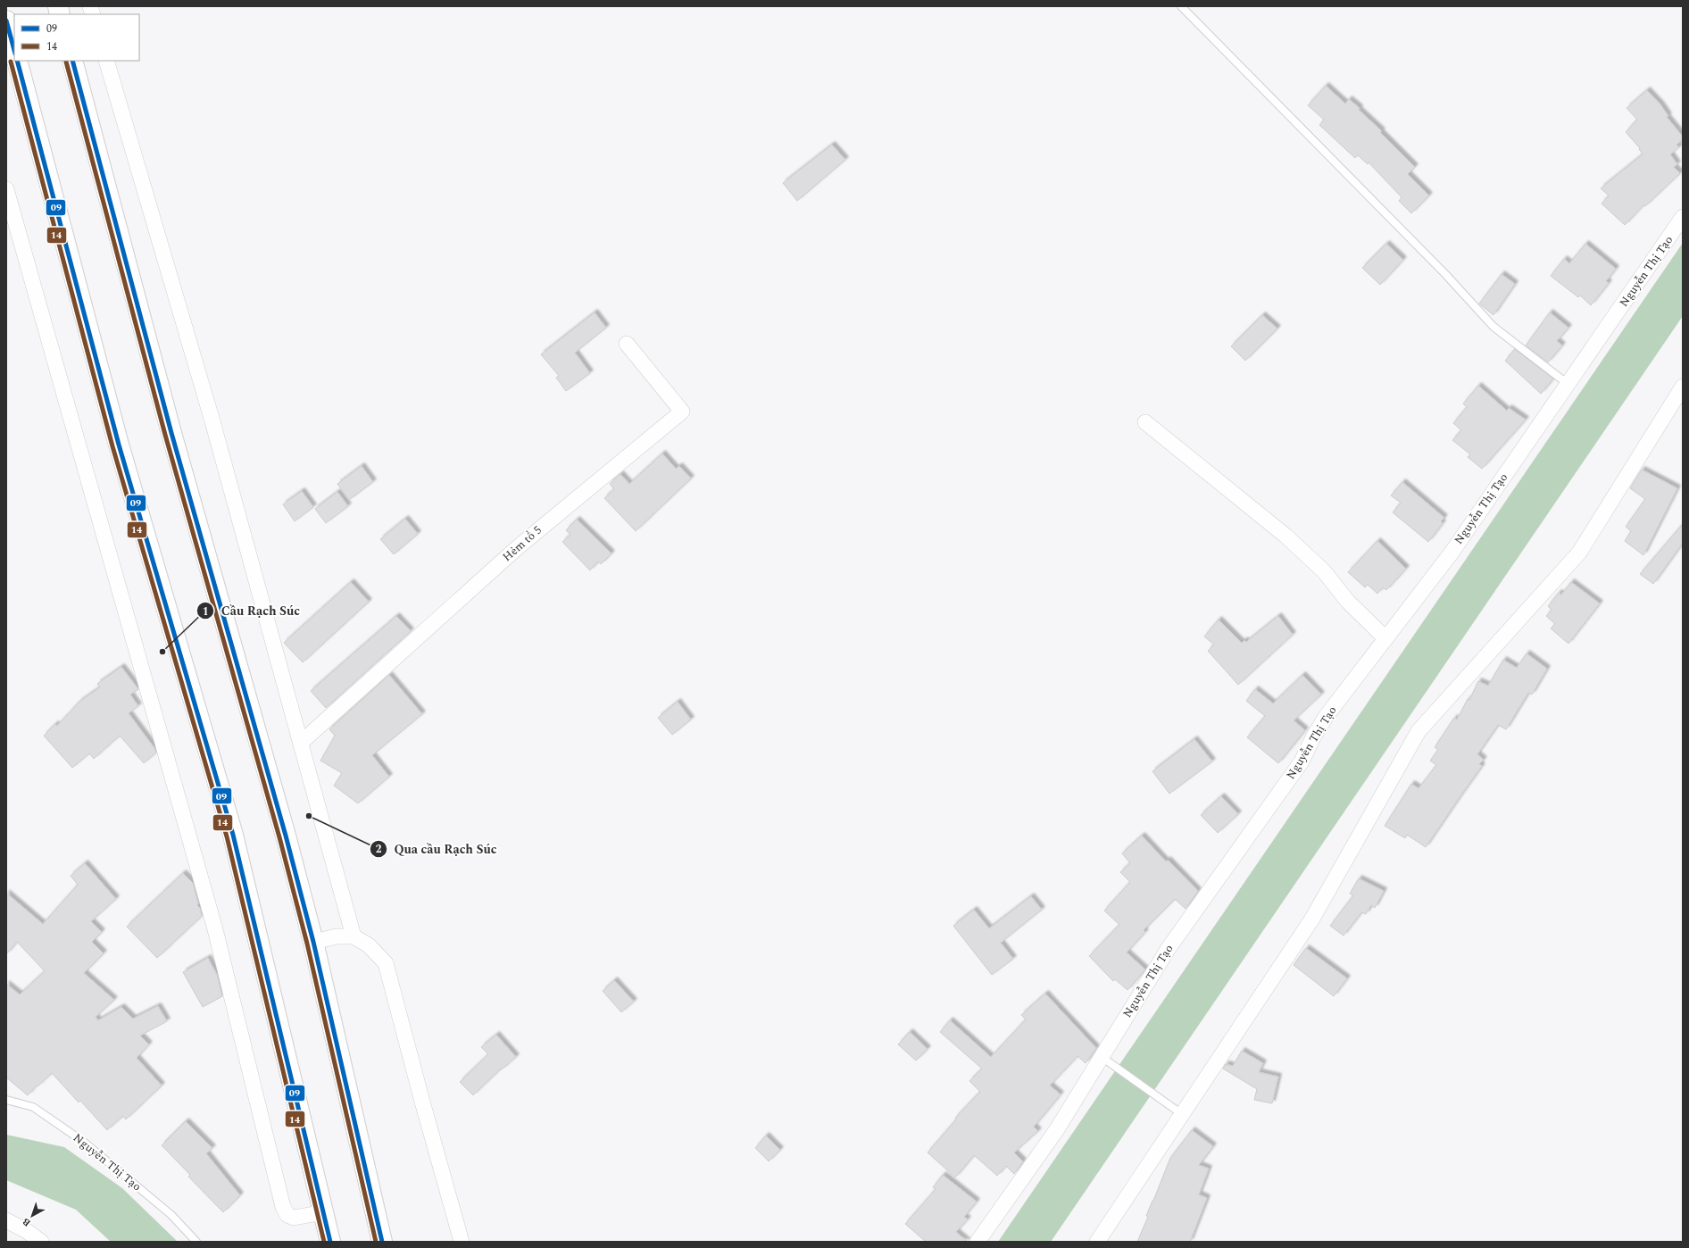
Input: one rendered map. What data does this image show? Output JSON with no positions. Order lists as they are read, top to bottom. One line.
{"streets":{"street":["Nguyễn Thị Tạo","Hẻm tổ 5"]},"places":["Cầu Rạch Súc","Qua cầu Rạch Súc"],"lines":["transit line 09","transit line 14"],"legend":["09","14"],"north":"bottom left"}
